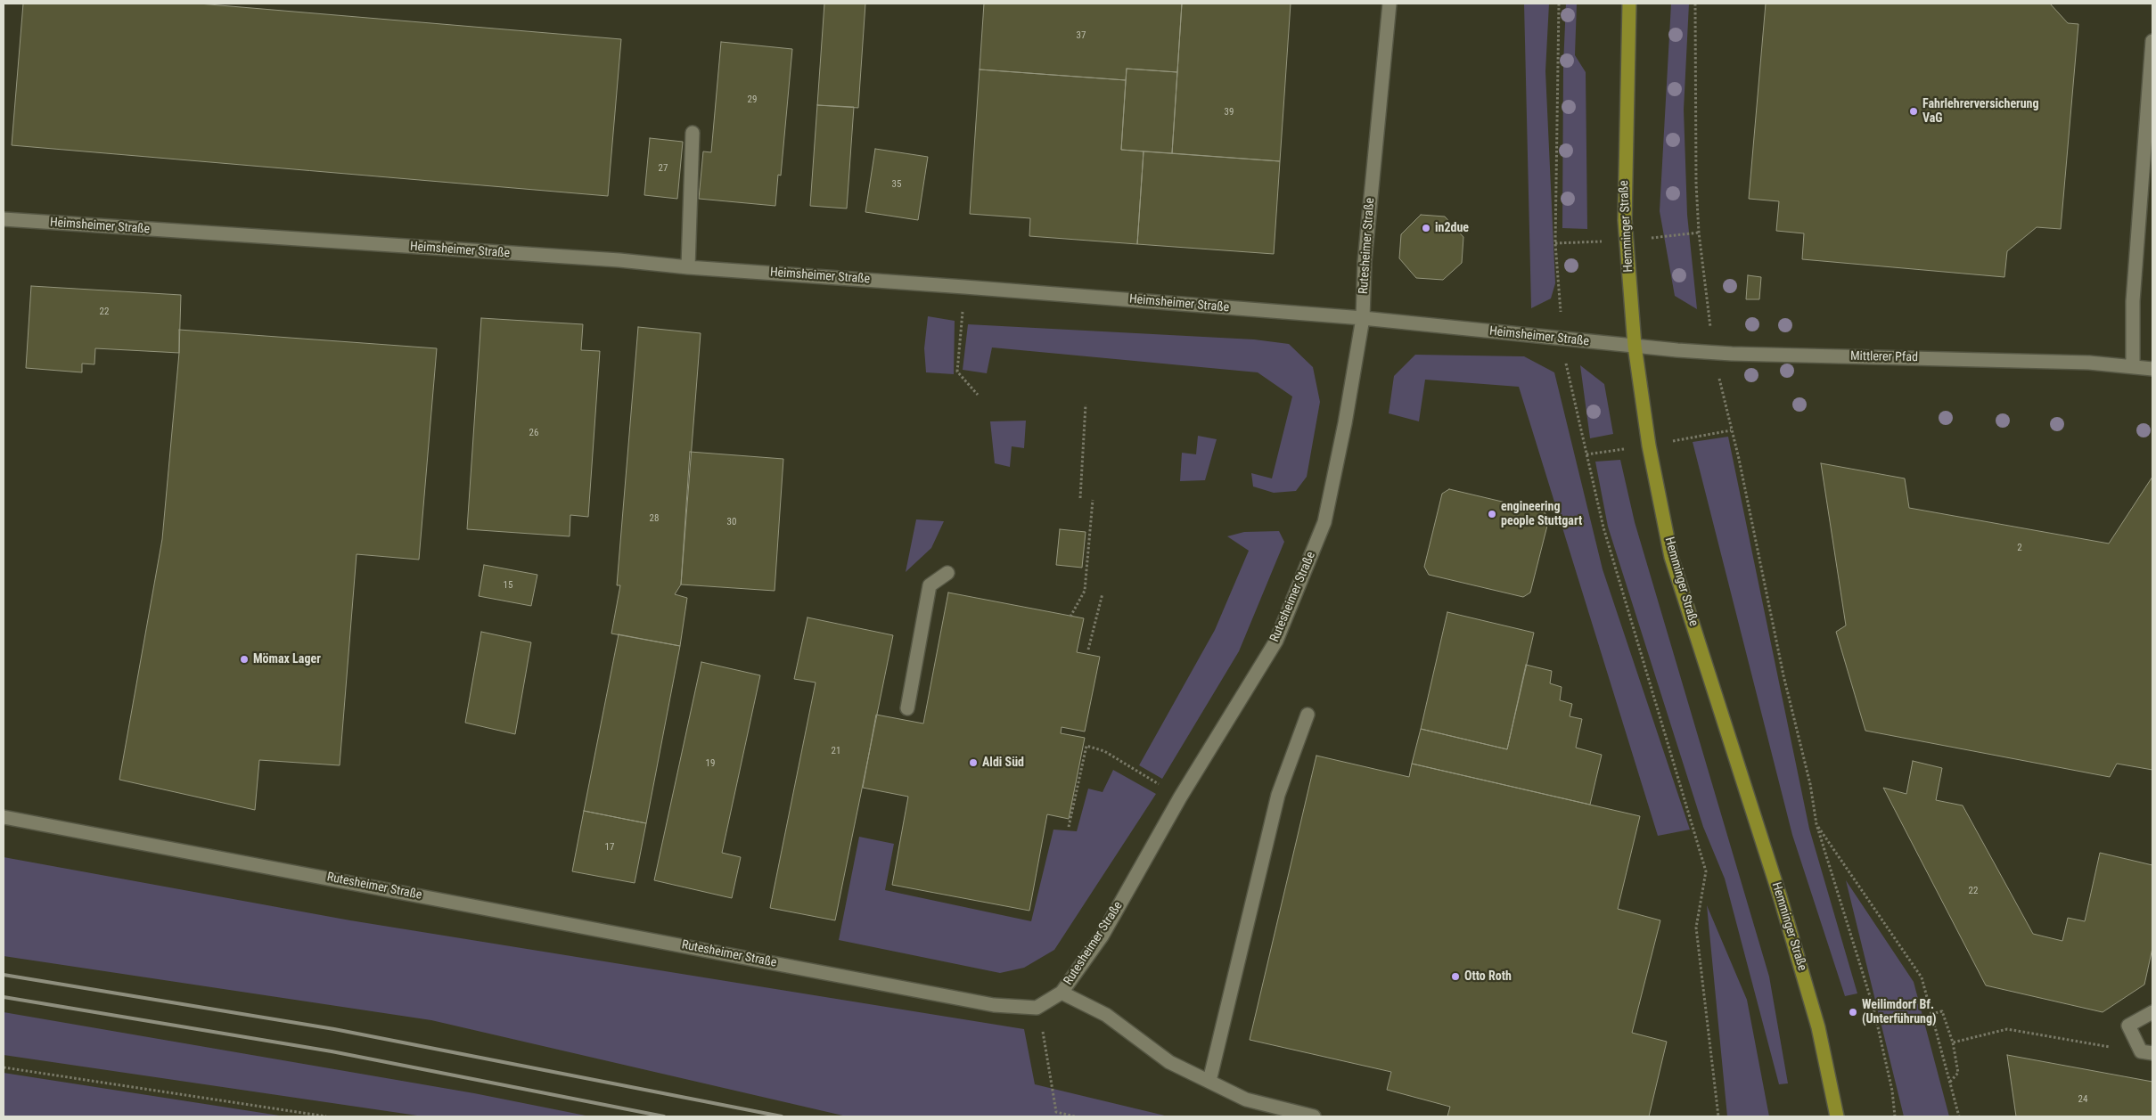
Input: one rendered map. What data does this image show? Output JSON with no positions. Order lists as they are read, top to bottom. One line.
{"streets":{"main road":["Hemminger Straße"],"street":["Heimsheimer Straße","Rutesheimer Straße","Mittlerer Pfad"]},"crossings":[["Heimsheimer Straße","Hemminger Straße"],["Heimsheimer Straße","Rutesheimer Straße"],["Heimsheimer Straße","Mittlerer Pfad"],["Hemminger Straße","Mittlerer Pfad"]],"places":["Fahrlehrerversicherung VaG","in2due","engineering people Stuttgart","Mömax Lager","Aldi Süd","Otto Roth","Weilimdorf Bf. (Unterführung)"],"house_numbers":["37","29","39","27","35","22","26","28","30","2","15","21","19","17","22","24"]}
